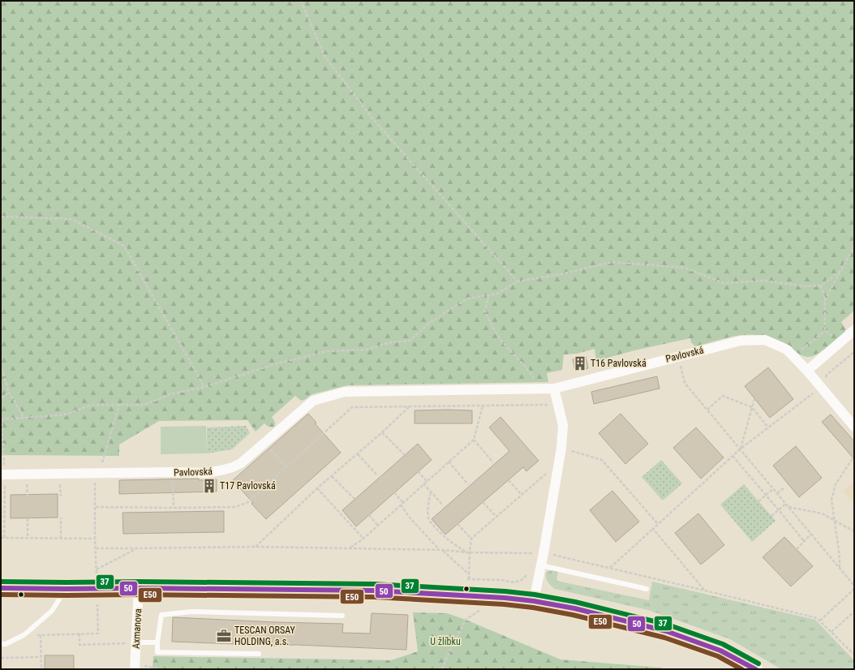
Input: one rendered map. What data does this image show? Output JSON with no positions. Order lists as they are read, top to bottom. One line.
{"streets":{"street":["Pavlovská","Axmanova"]},"parks":["U žlíbku"],"places":{"building":["T16 Pavlovská","T17 Pavlovská"],"office":["TESCAN ORSAY HOLDING, a.s."]},"lines":["transit line 37","transit line 50","transit line E50"]}
